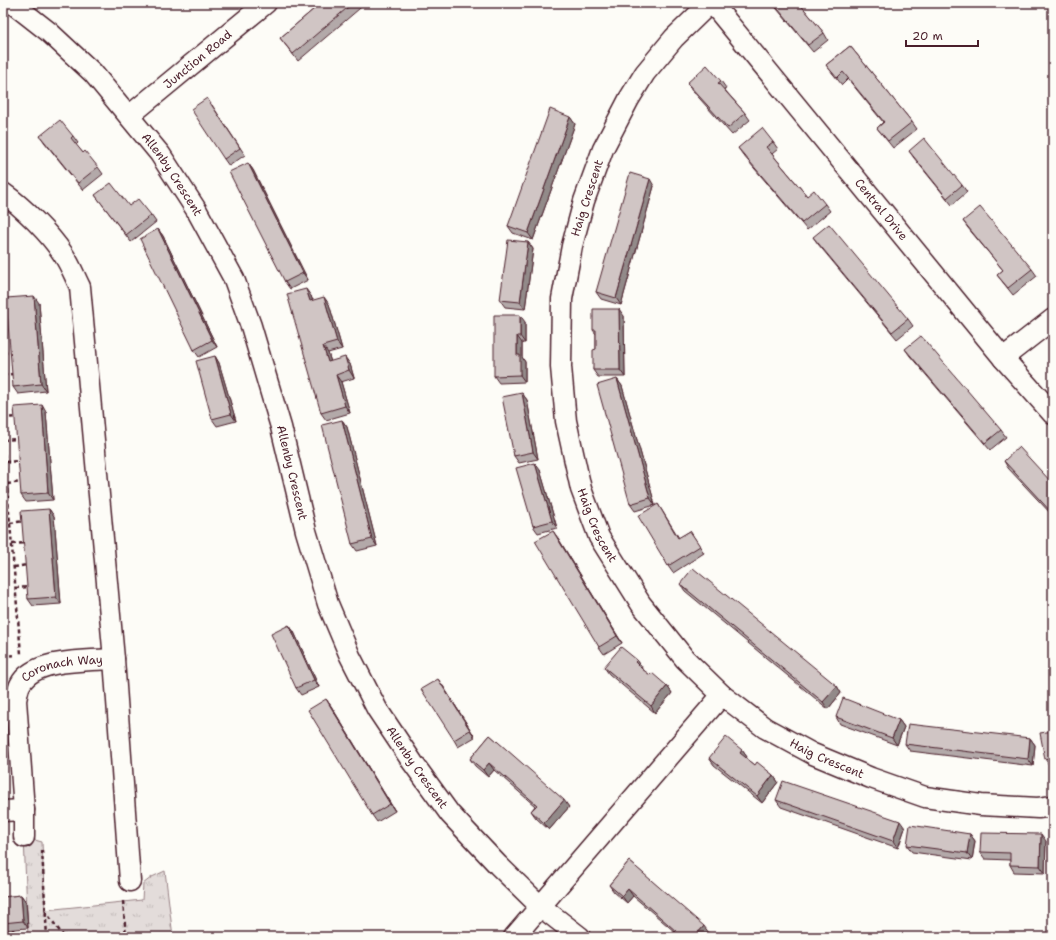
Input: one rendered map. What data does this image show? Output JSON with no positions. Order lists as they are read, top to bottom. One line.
{"streets":{"street":["Junction Road","Allenby Crescent","Haig Crescent","Central Drive","Coronach Way"]},"crossings":[["Junction Road","Allenby Crescent"],["Haig Crescent","Central Drive"]],"scale_bar":"20 m"}
